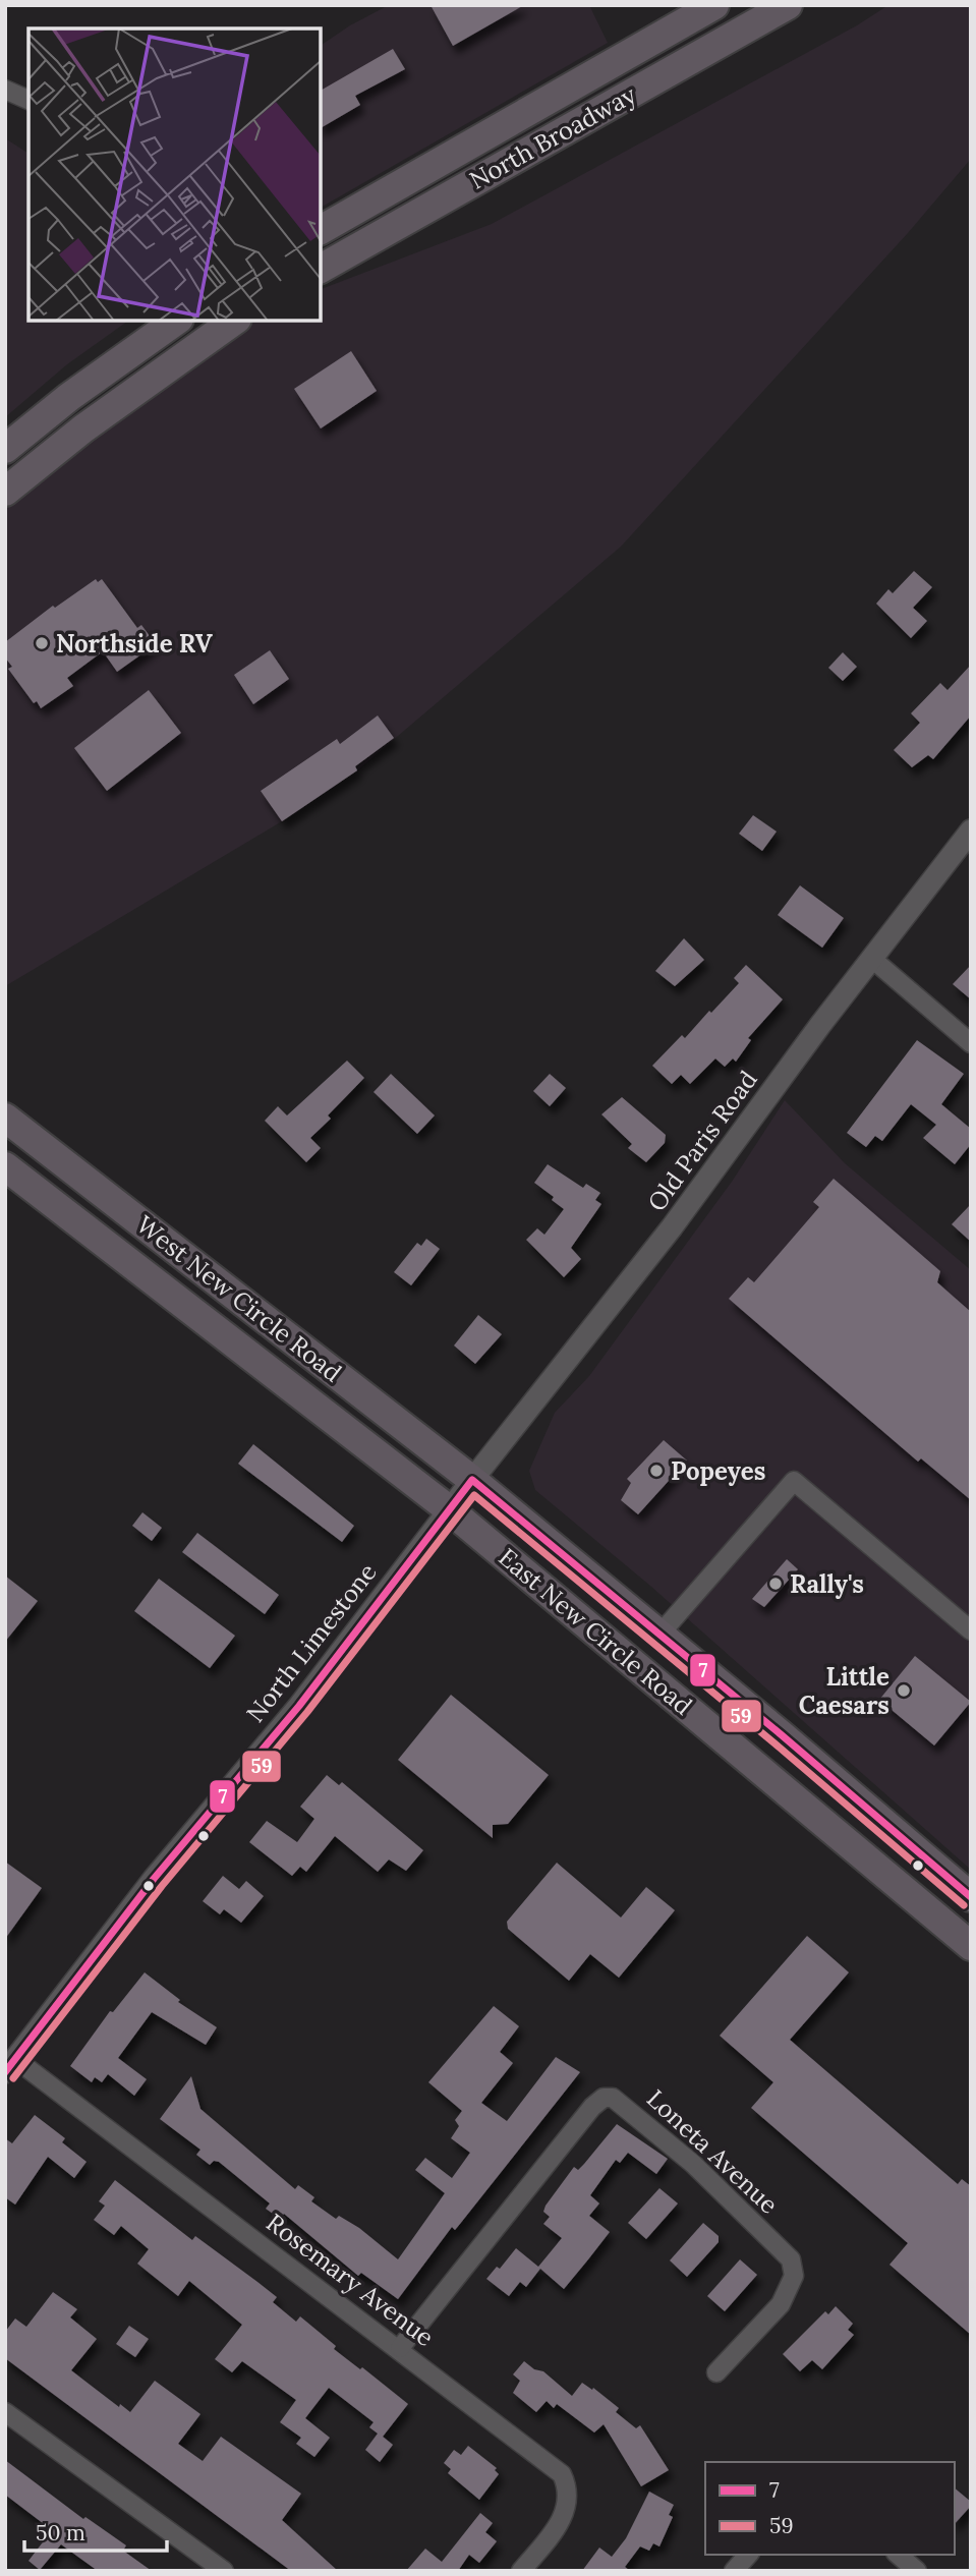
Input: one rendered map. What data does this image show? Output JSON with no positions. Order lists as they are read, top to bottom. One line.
{"streets":{"highway":["North Broadway","West New Circle Road","East New Circle Road"],"street":["Old Paris Road","North Limestone","Loneta Avenue","Rosemary Avenue"]},"crossings":[["Old Paris Road","West New Circle Road"],["Old Paris Road","East New Circle Road"],["Old Paris Road","North Limestone"],["West New Circle Road","East New Circle Road"],["West New Circle Road","North Limestone"],["East New Circle Road","North Limestone"],["North Limestone","Rosemary Avenue"],["Loneta Avenue","Rosemary Avenue"]],"places":["Northside RV","Popeyes","Rally's","Little Caesars"],"lines":["transit line 7","transit line 59"],"legend":["7","59"],"scale_bar":"50 m"}
